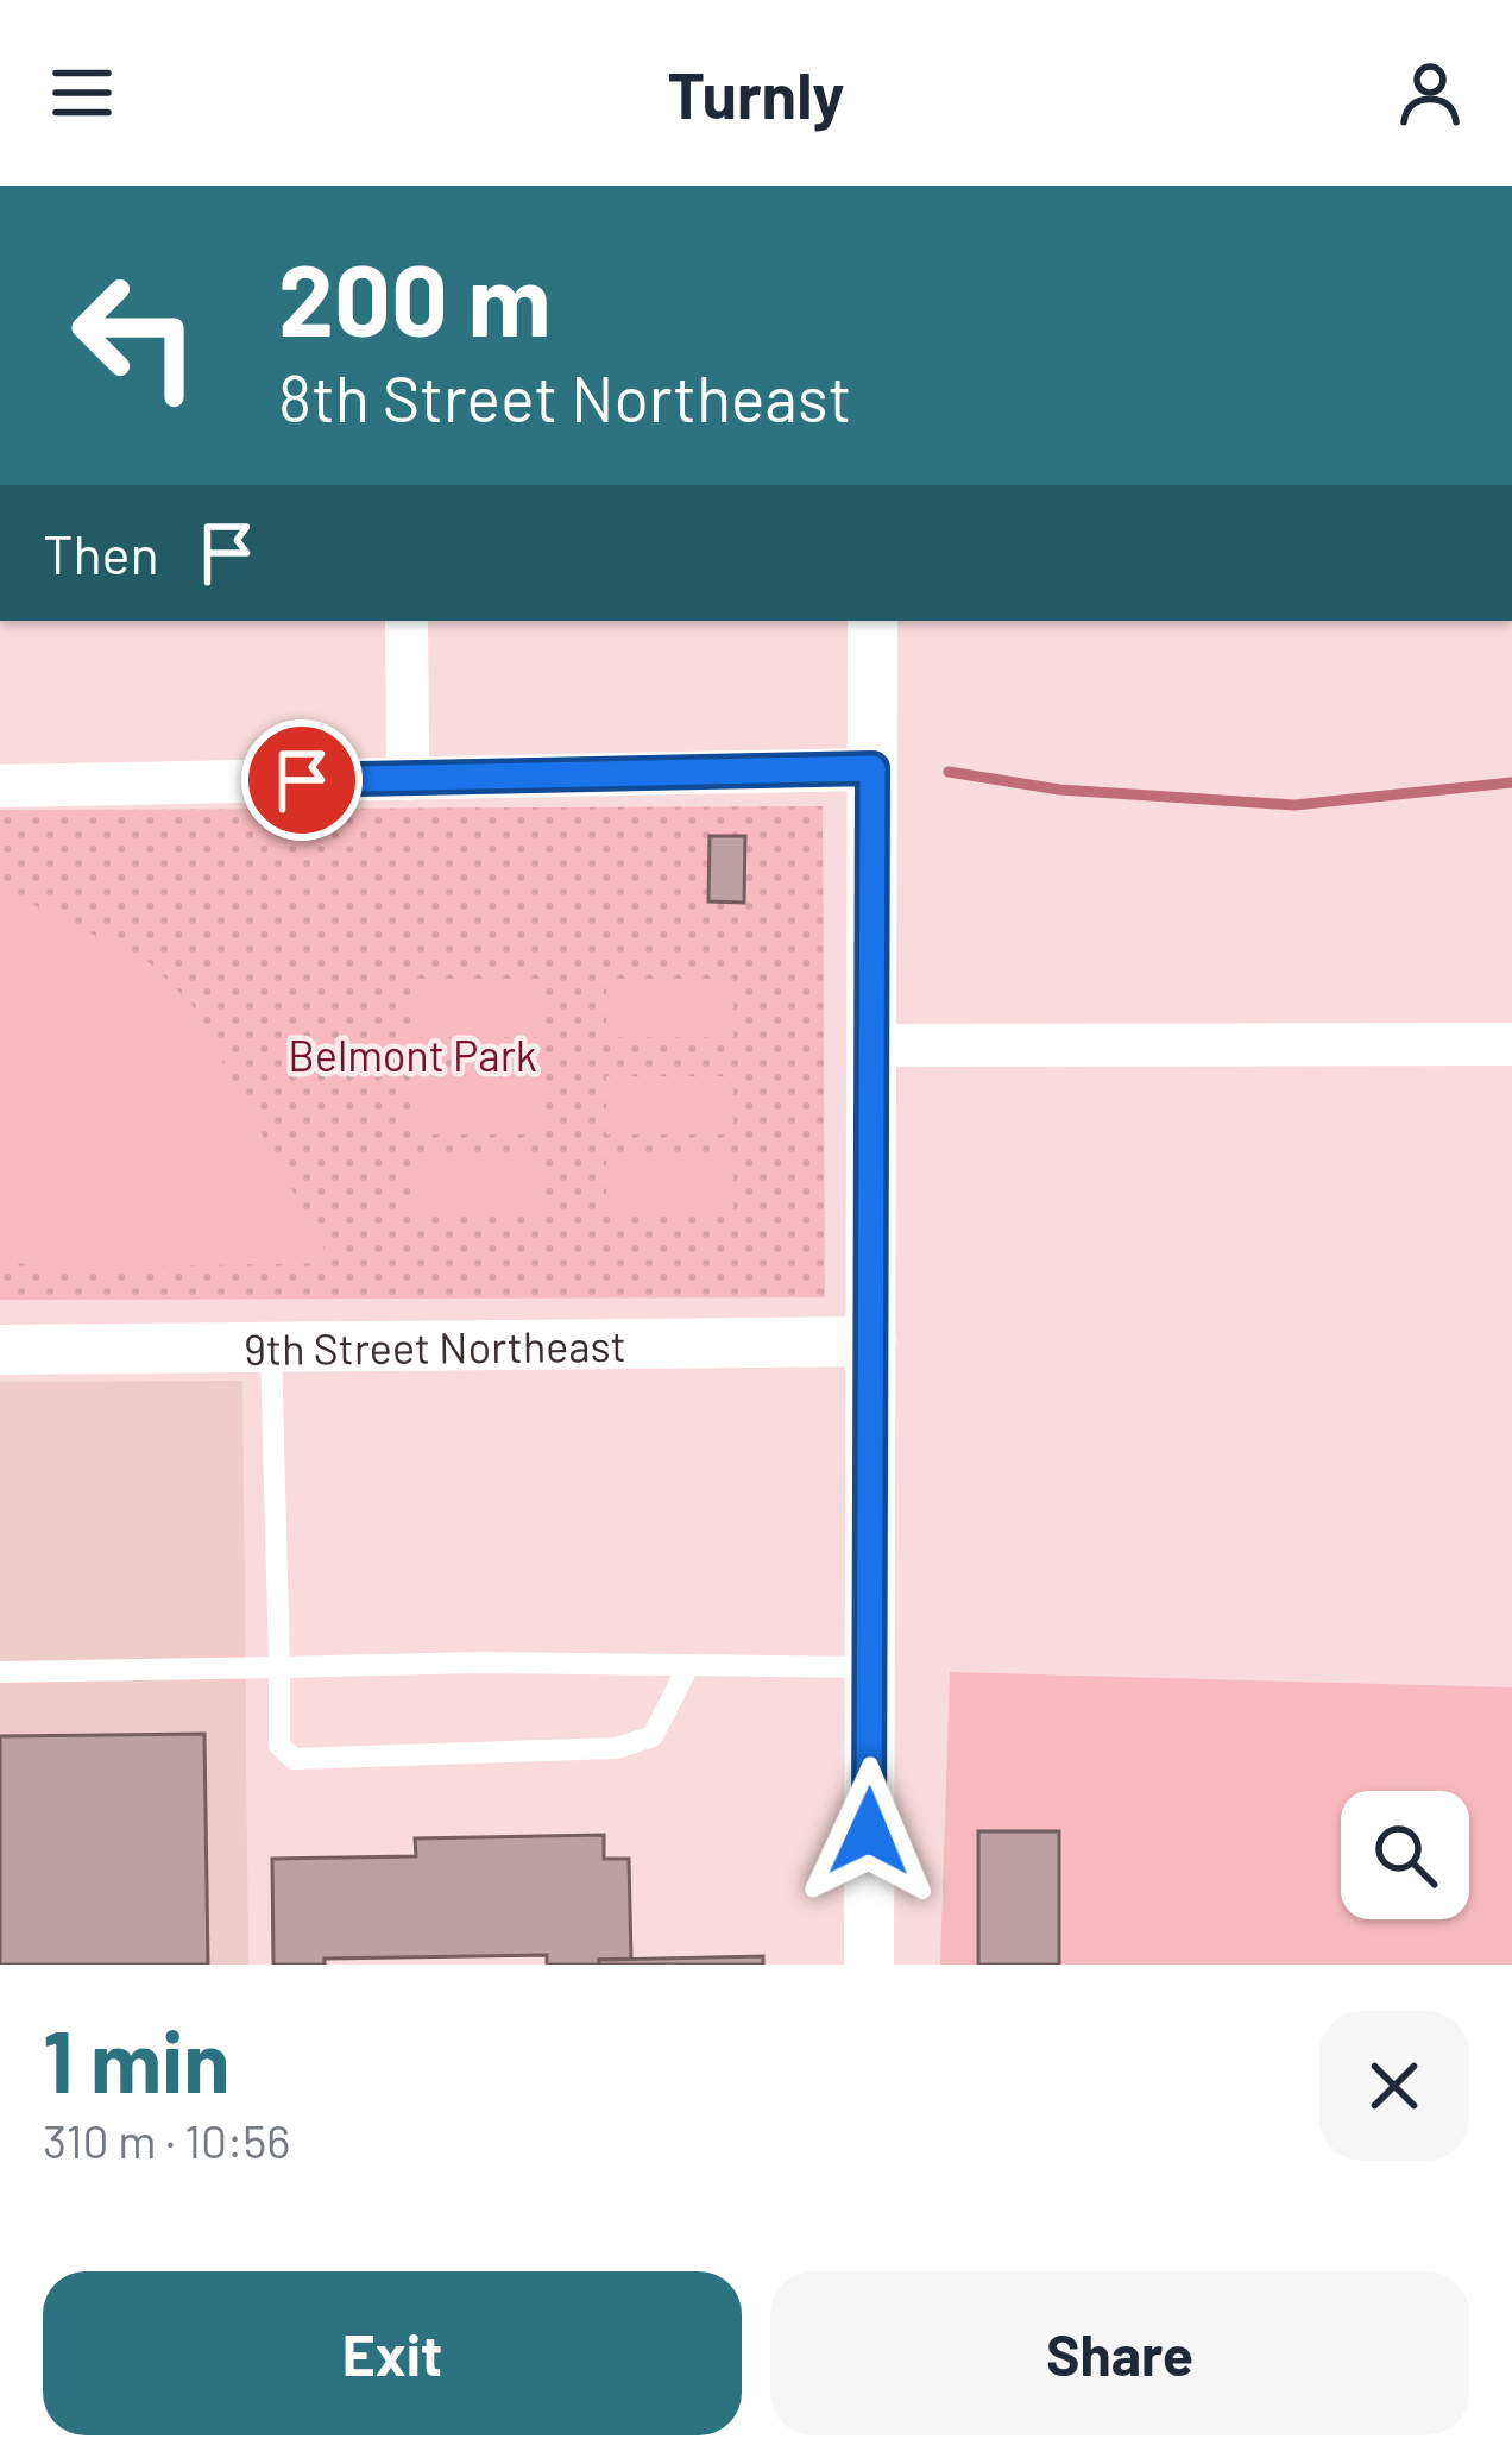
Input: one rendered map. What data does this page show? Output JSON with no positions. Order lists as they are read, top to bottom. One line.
{"streets":{"street":["9th Street Northeast"]},"parks":["Belmont Park"],"page":{"header":"Turnly","turn":["200 m","8th Street Northeast"],"then":"Then","heading":["1 min","310 m · 10:56"],"buttons":["Exit","Share"]}}
